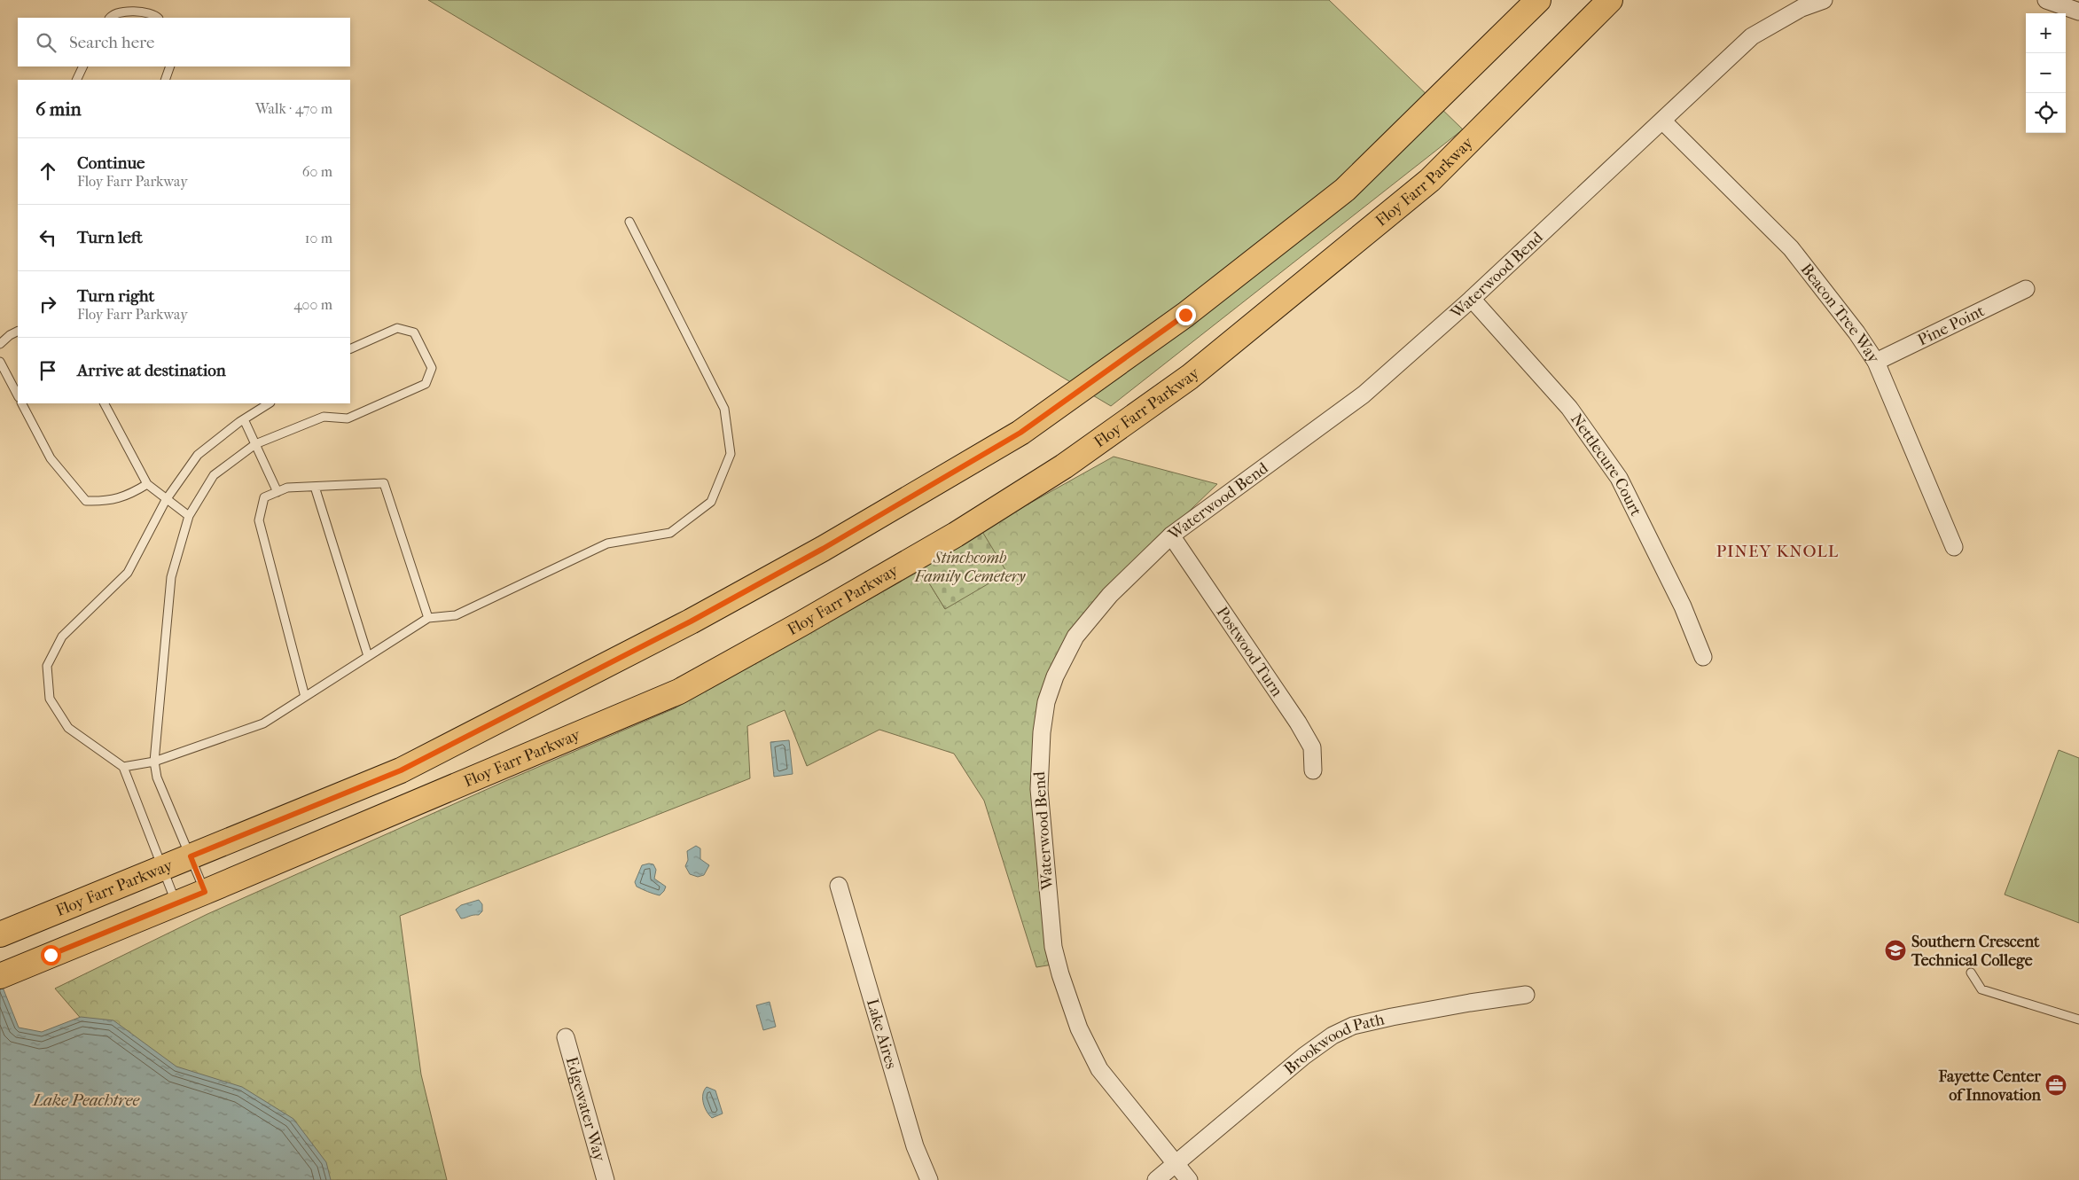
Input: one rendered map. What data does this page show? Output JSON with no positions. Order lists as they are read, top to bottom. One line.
{"streets":{"main road":["Floy Farr Parkway"],"street":["Waterwood Bend","Beacon Tree Way","Pine Point","Nettlecure Court","Postwood Turn","Lake Aires","Brookwood Path","Edgewater Way"]},"crossings":[["Waterwood Bend","Beacon Tree Way"],["Waterwood Bend","Nettlecure Court"],["Waterwood Bend","Postwood Turn"],["Waterwood Bend","Brookwood Path"],["Beacon Tree Way","Pine Point"]],"districts":["PINEY KNOLL"],"water":["Lake Peachtree"],"parks":["Stinchcomb Family Cemetery"],"places":{"school or university":["Southern Crescent Technical College"],"office":["Fayette Center of Innovation"]},"page":{"map_buttons":["+","−"],"search":"Search here","heading":["6 min","Walk · 470 m"],"list":[["Continue","Floy Farr Parkway","60 m"],["Turn left","10 m"],["Turn right","Floy Farr Parkway","400 m"],"Arrive at destination"]}}
